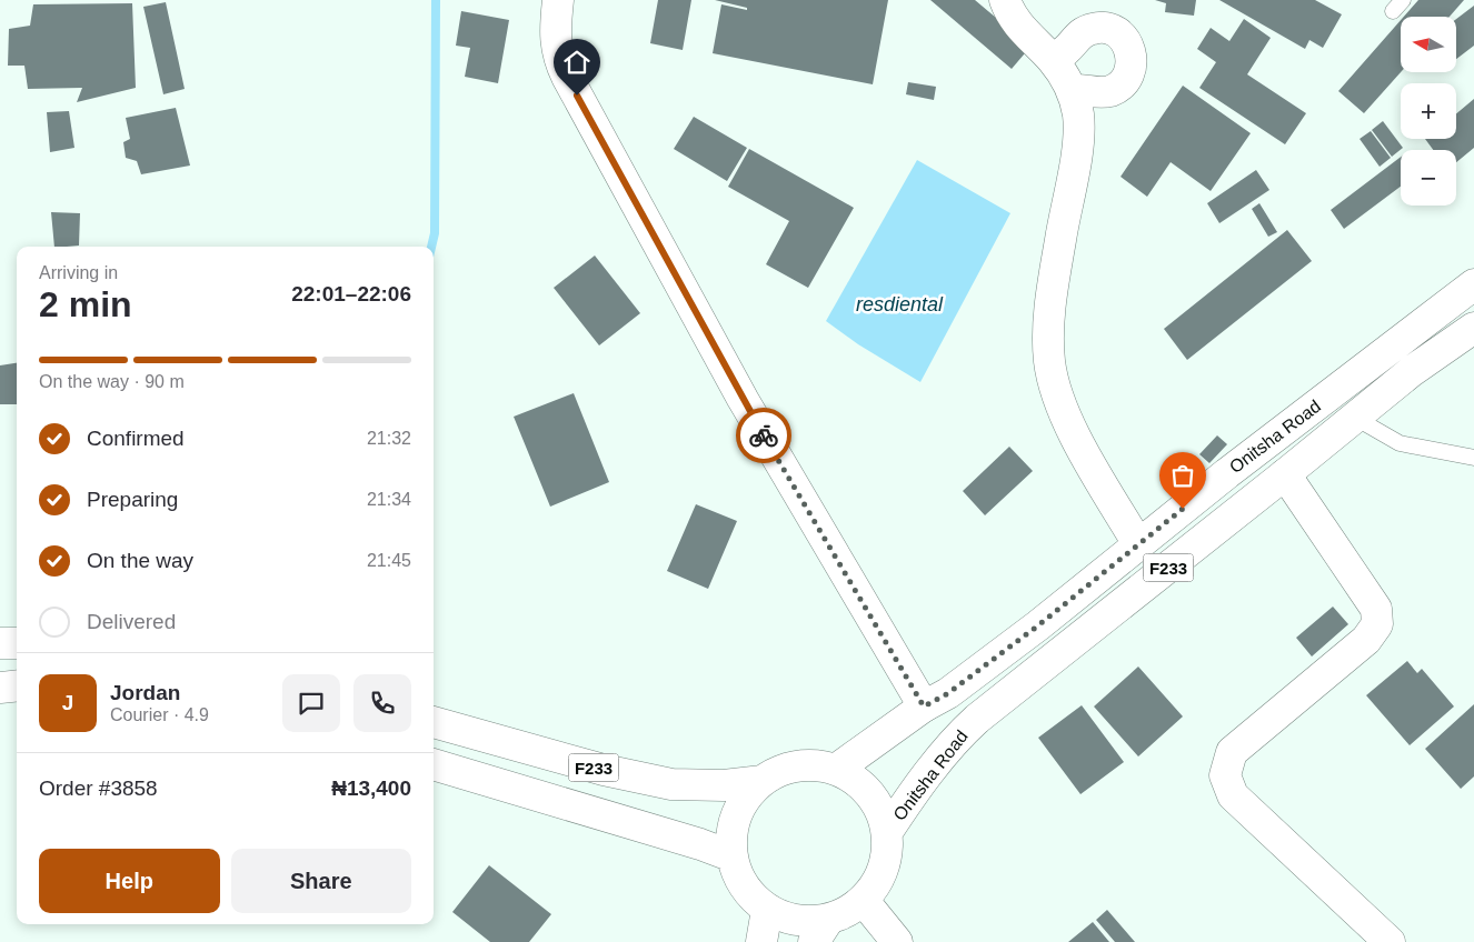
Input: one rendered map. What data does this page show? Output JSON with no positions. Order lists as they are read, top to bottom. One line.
{"streets":{"main road":["Onitsha Road","F233"]},"crossings":[["Onitsha Road","F233"]],"water":["resdiental"],"north":"left","page":{"map_buttons":["+","−"],"heading":["2 min","Arriving in","22:01–22:06"],"panel":["Jordan","Courier · 4.9","Order #3858","₦13,400"],"bar":"On the way · 90 m","list":[["Confirmed","21:32"],["Preparing","21:34"],["On the way","21:45"],"Delivered"],"round":"J","buttons":["Help","Share"]}}
